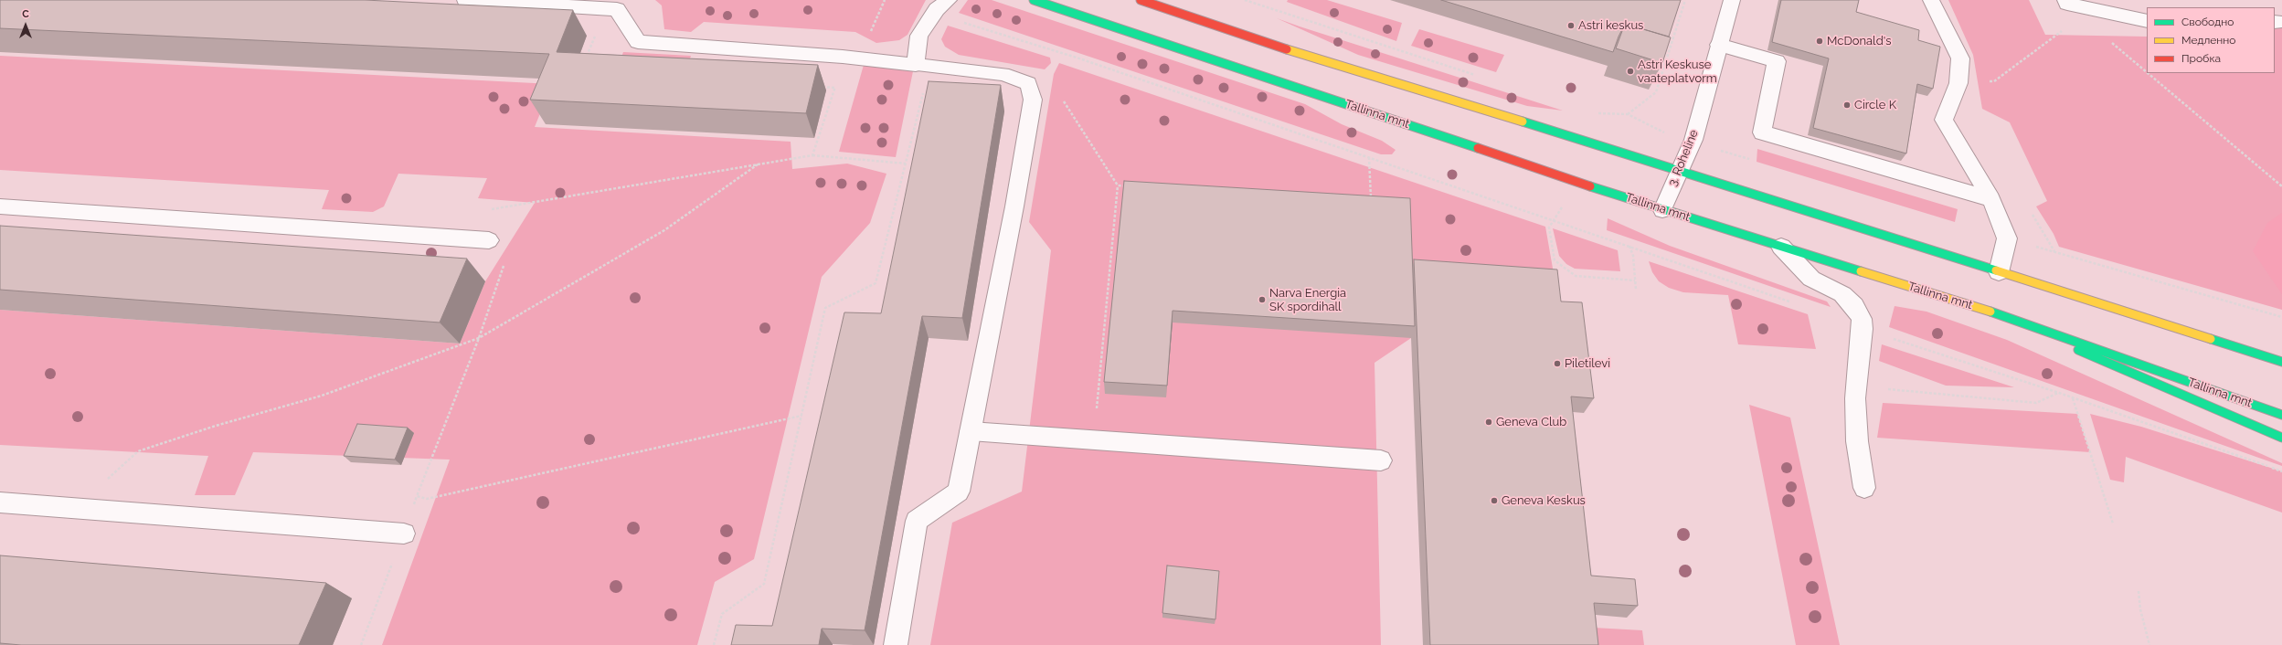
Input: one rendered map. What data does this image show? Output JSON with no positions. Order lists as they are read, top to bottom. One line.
{"streets":{"main road":["Tallinna mnt"],"street":["3. Roheline"]},"crossings":[["Tallinna mnt","3. Roheline"]],"places":["Astri keskus","McDonald's","Astri Keskuse vaateplatvorm","Circle K","Narva Energia SK spordihall","Piletilevi","Geneva Club","Geneva Keskus"],"legend":["Свободно","Медленно","Пробка"],"north":"top"}
